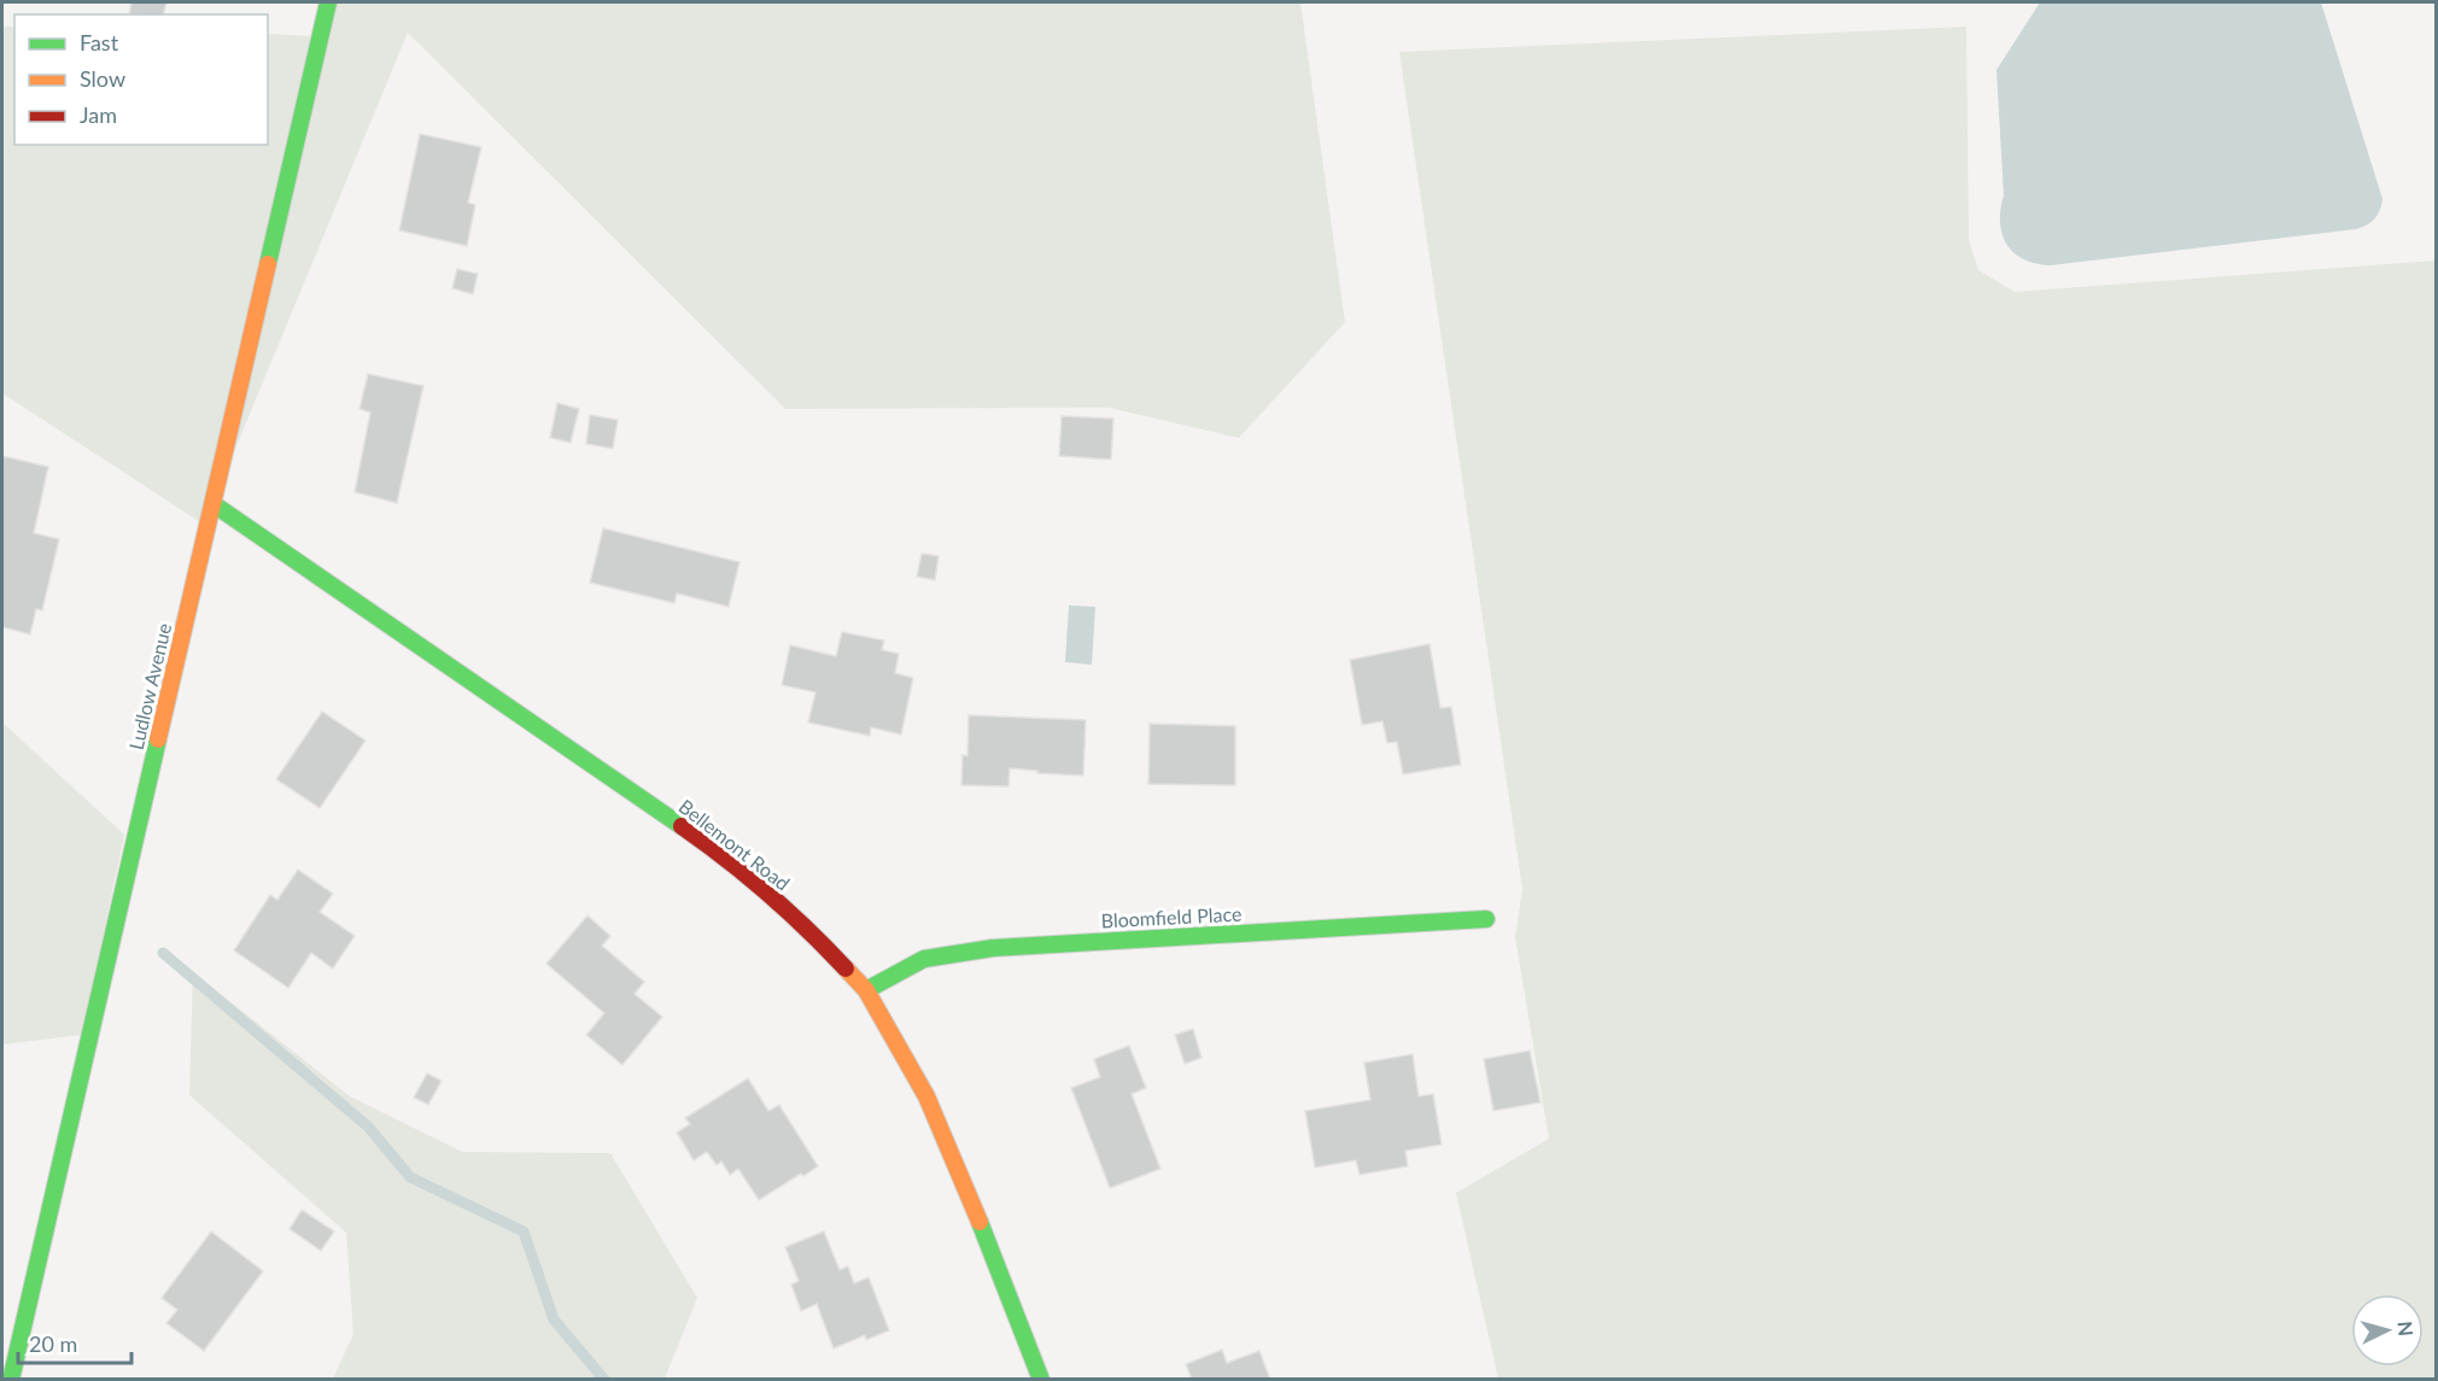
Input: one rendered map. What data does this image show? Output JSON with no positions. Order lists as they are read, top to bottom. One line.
{"streets":{"street":["Ludlow Avenue","Bellemont Road","Bloomfield Place"]},"crossings":[["Ludlow Avenue","Bellemont Road"],["Bellemont Road","Bloomfield Place"]],"legend":["Fast","Slow","Jam"],"scale_bar":"20 m","north":"right"}
